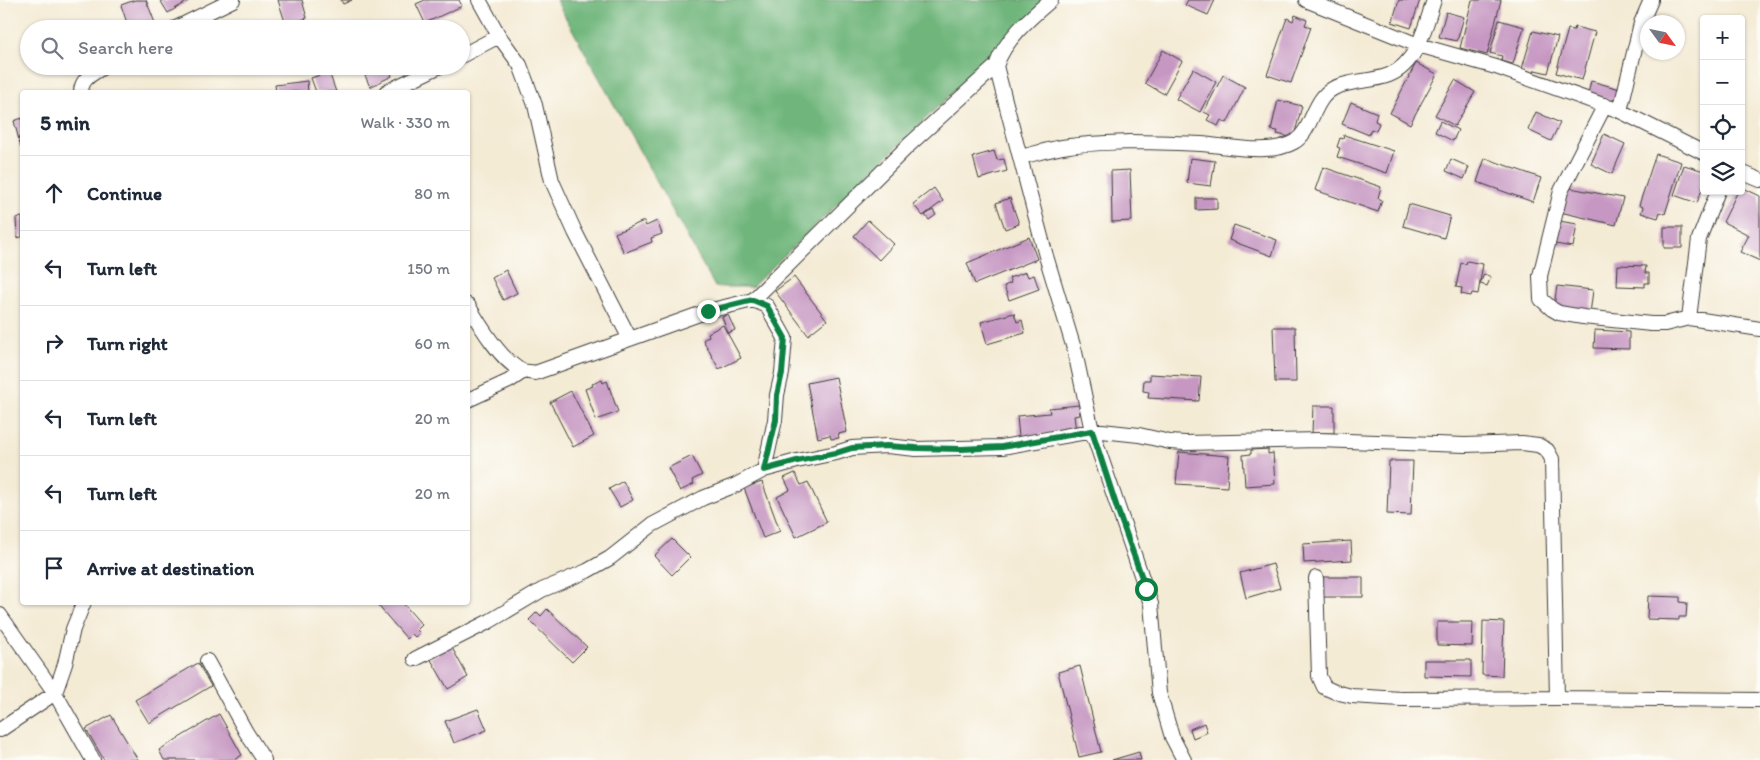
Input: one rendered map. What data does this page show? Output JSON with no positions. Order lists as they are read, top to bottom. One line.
{"north":"bottom right","page":{"map_buttons":["+","−"],"search":"Search here","heading":["5 min","Walk · 330 m"],"list":[["Continue","80 m"],["Turn left","150 m"],["Turn right","60 m"],["Turn left","20 m"],["Turn left","20 m"],"Arrive at destination"]}}
